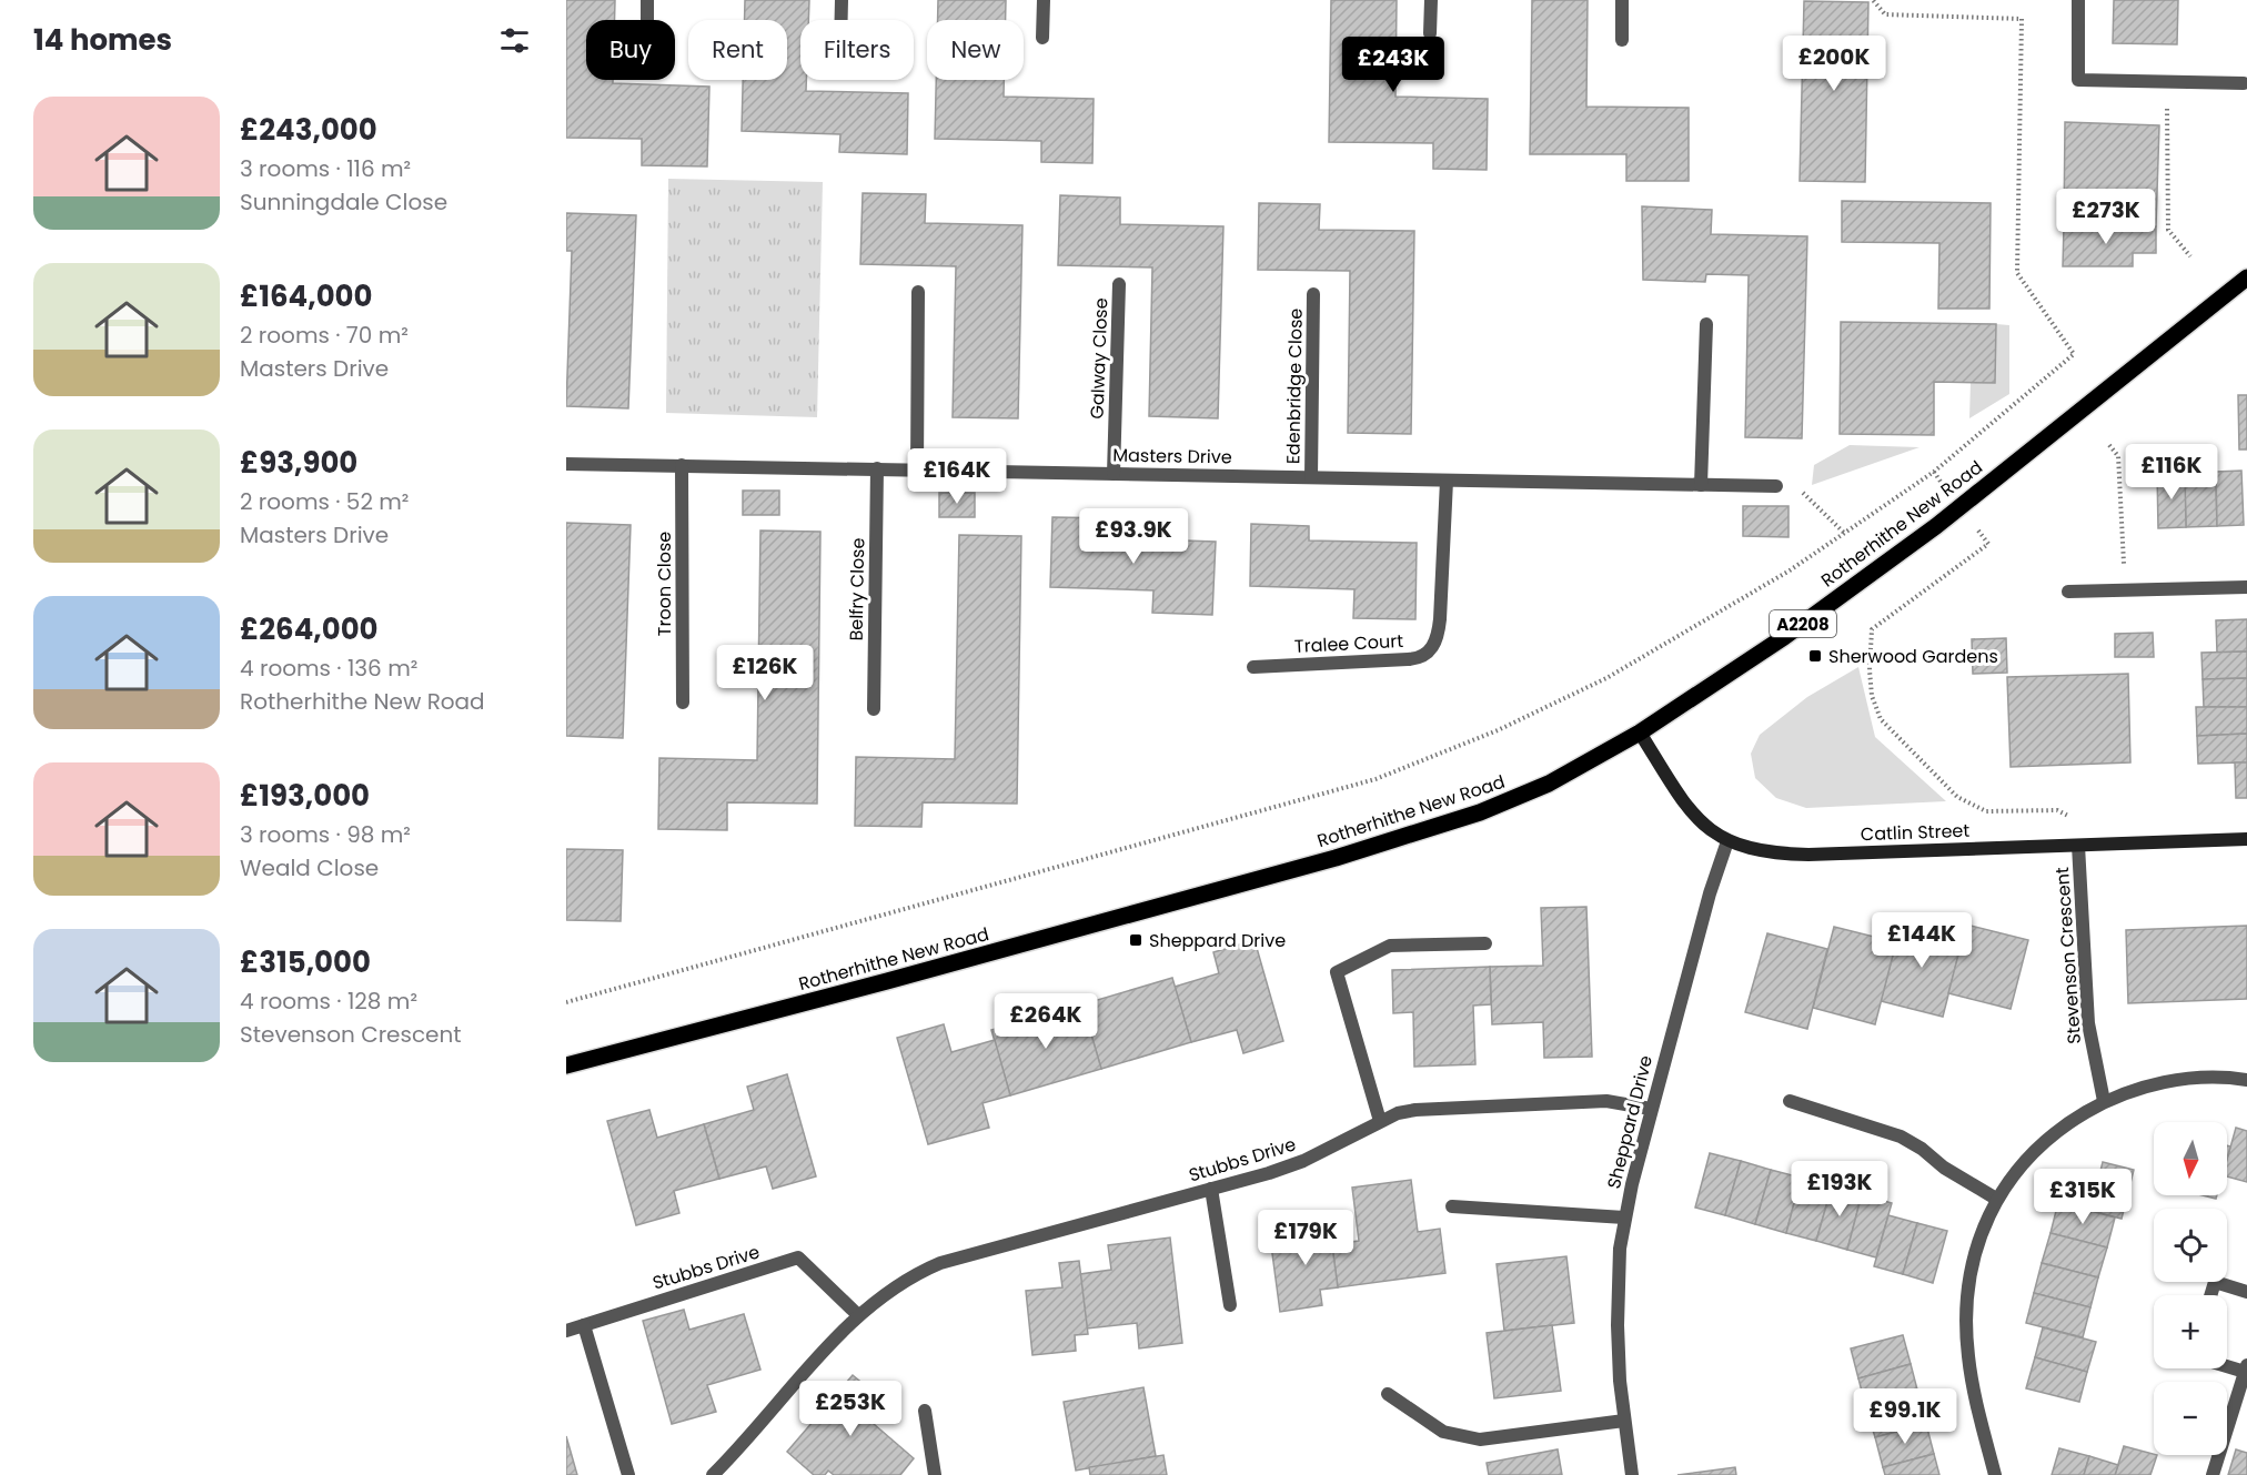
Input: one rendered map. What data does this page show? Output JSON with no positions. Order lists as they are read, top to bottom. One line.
{"streets":{"main road":["Rotherhithe New Road","A2208","Catlin Street"],"street":["Galway Close","Edenbridge Close","Masters Drive","Troon Close","Belfry Close","Tralee Court","Stevenson Crescent","Sheppard Drive","Stubbs Drive"]},"crossings":[["Galway Close","Masters Drive"],["Edenbridge Close","Masters Drive"],["Masters Drive","Troon Close"],["Masters Drive","Belfry Close"],["Masters Drive","Tralee Court"],["Rotherhithe New Road","Catlin Street"],["Catlin Street","Stevenson Crescent"],["Catlin Street","Sheppard Drive"],["Sheppard Drive","Stubbs Drive"]],"places":{"transit":["Sherwood Gardens","Sheppard Drive"]},"north":"bottom","page":{"heading":"14 homes","chip":["Buy","Rent","Filters","New"],"price":["£200K","£243K","£273K","£116K","£164K","£93.9K","£126K","£144K","£264K","£193K","£315K","£179K","£253K","£99.1K"],"list":[{"name":"£243,000","note":"3 rooms · 116 m² · Sunningdale Close"},{"name":"£164,000","note":"2 rooms · 70 m² · Masters Drive"},{"name":"£93,900","note":"2 rooms · 52 m² · Masters Drive"},{"name":"£264,000","note":"4 rooms · 136 m² · Rotherhithe New Road"},{"name":"£193,000","note":"3 rooms · 98 m² · Weald Close"},{"name":"£315,000","note":"4 rooms · 128 m² · Stevenson Crescent"}],"map_buttons":["+","−"]}}
